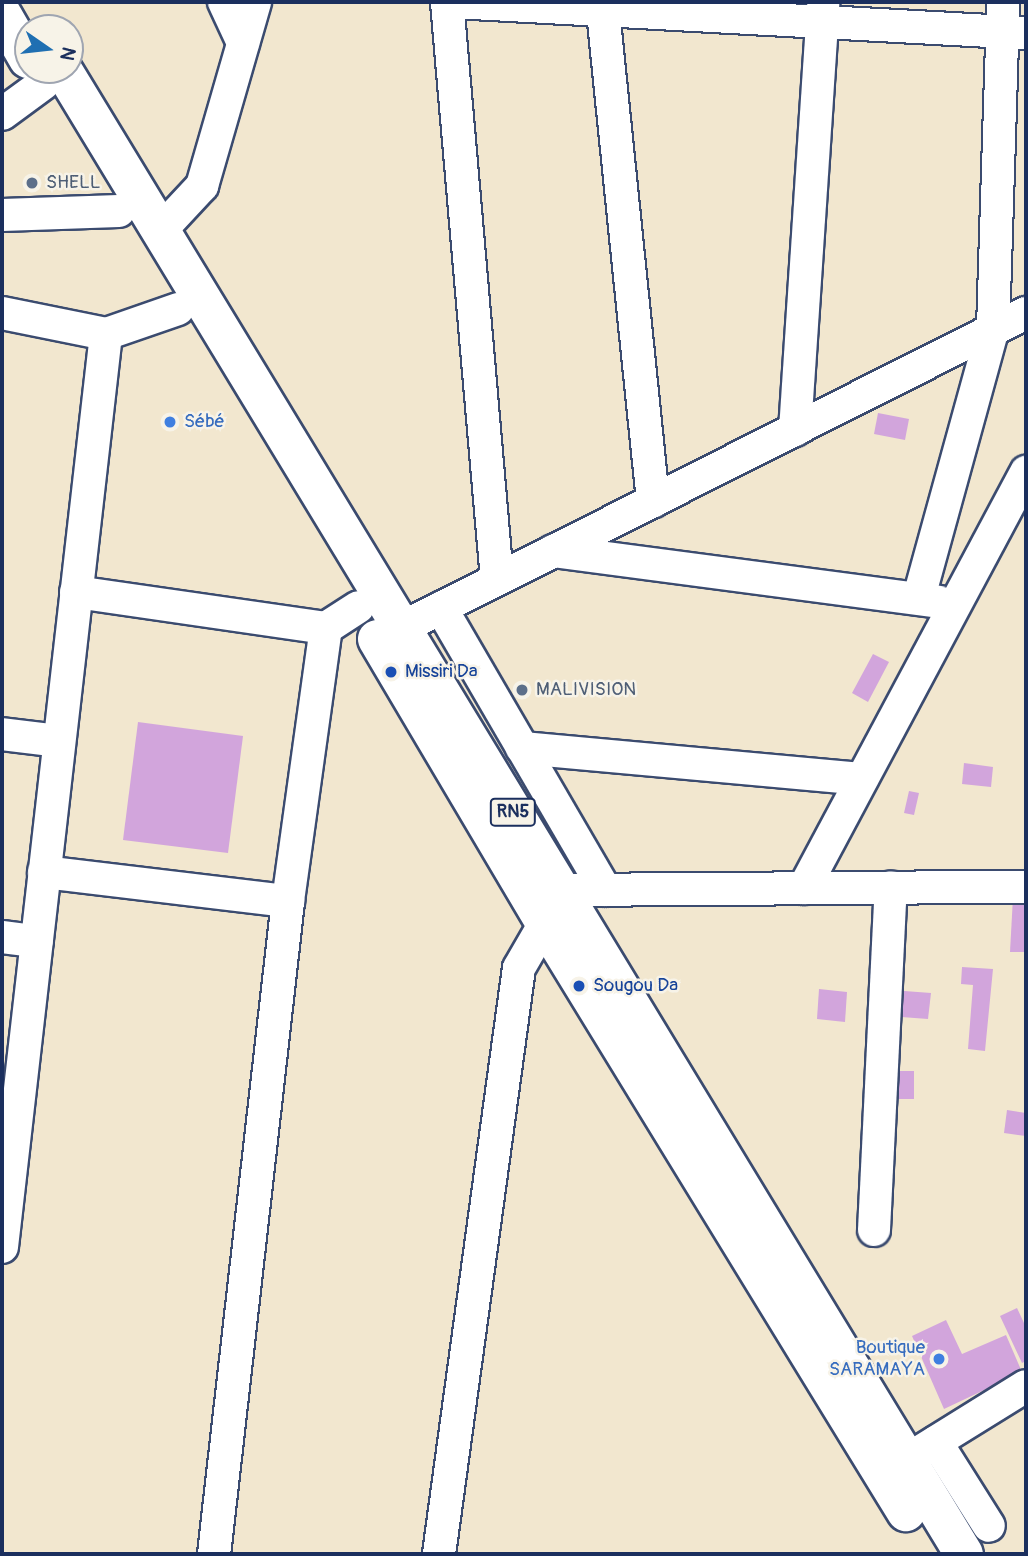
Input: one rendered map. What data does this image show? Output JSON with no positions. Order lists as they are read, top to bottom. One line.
{"streets":{"highway":["RN5"]},"places":["SHELL","Sébé","Missiri Da","MALIVISION","Sougou Da","Boutique SARAMAYA"],"north":"right"}
